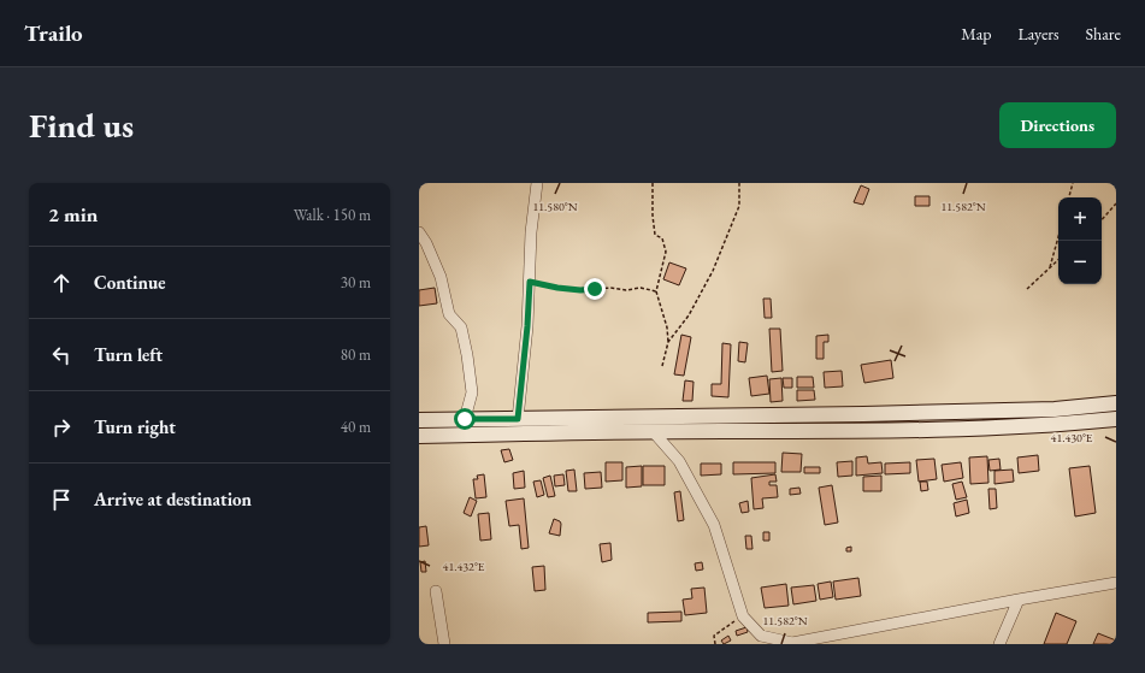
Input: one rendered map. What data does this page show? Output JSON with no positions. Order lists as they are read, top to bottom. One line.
{"page":{"header":"Trailo","nav":["Map","Layers","Share"],"buttons":"Directions","title":"Find us","heading":["2 min","Walk · 150 m"],"map_buttons":["+","−"],"list":[["Continue","30 m"],["Turn left","80 m"],["Turn right","40 m"],"Arrive at destination"]},"coordinates":["11.582°N","11.580°N","41.430°E","41.432°E"]}
